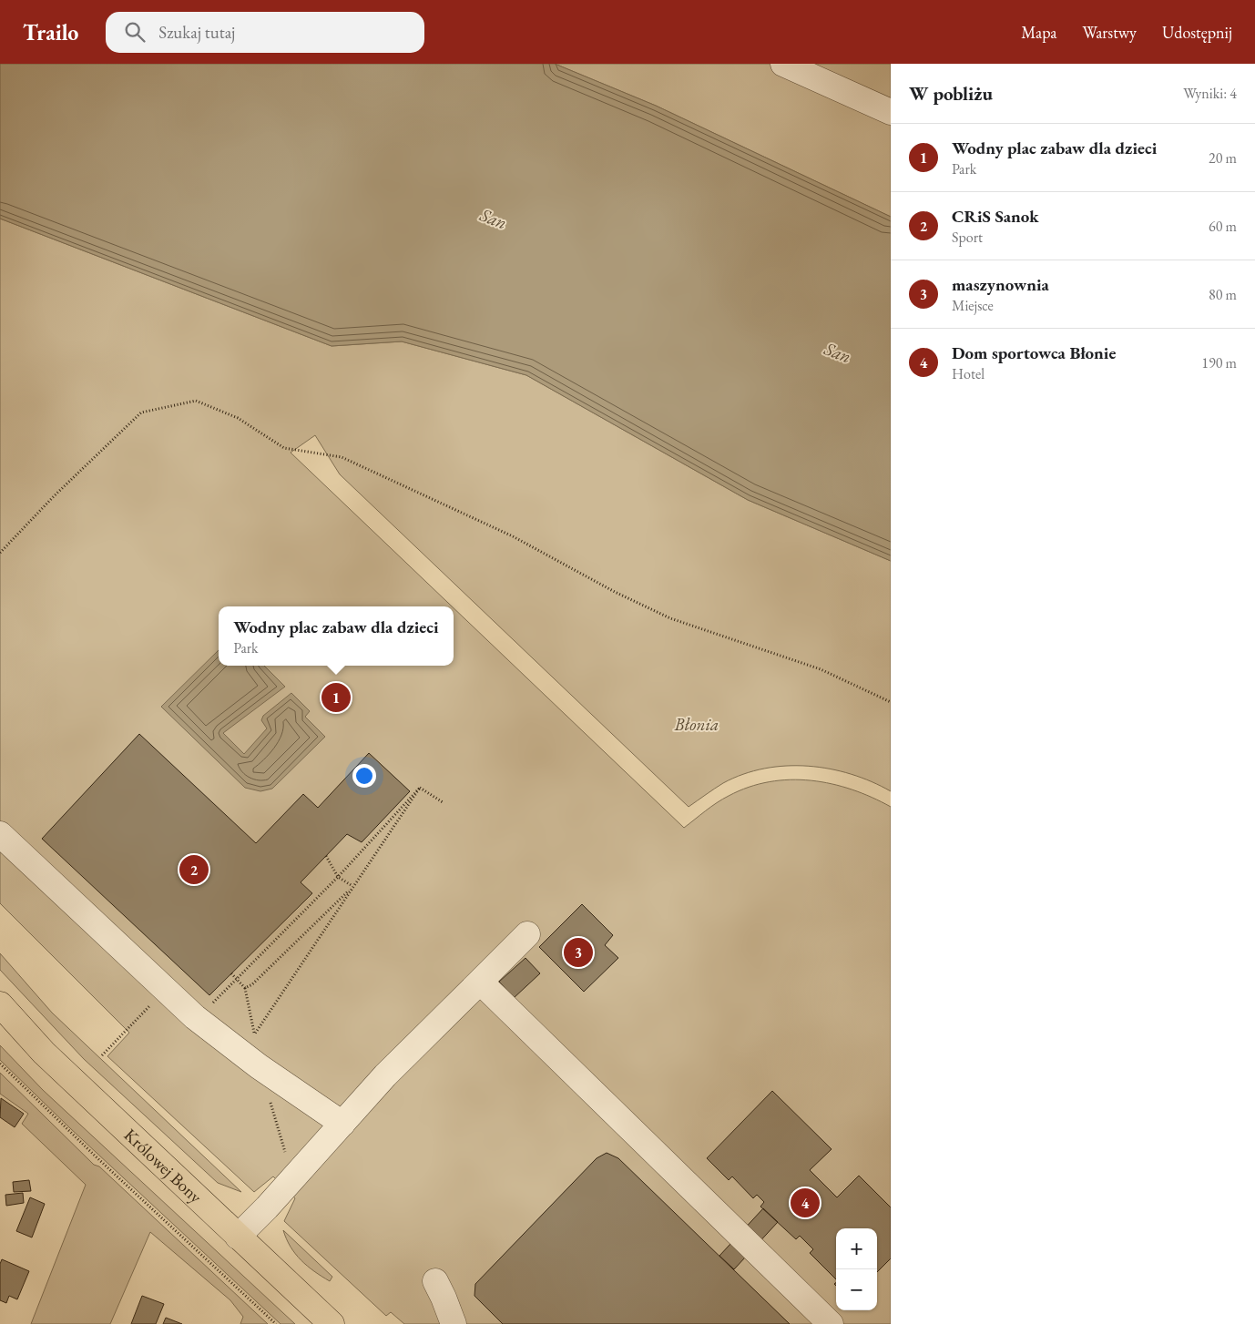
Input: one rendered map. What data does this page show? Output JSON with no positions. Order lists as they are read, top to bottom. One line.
{"streets":{"main road":["Królowej Bony"]},"water":["San"],"parks":["Błonia"],"page":{"header":"Trailo","search":"Szukaj tutaj","nav":["Mapa","Warstwy","Udostępnij"],"heading":["W pobliżu","Wyniki: 4"],"list":[{"mark":"1","name":"Wodny plac zabaw dla dzieci","note":"Park","value":"20 m"},{"mark":"2","name":"CRiS Sanok","note":"Sport","value":"60 m"},{"mark":"3","name":"maszynownia","note":"Miejsce","value":"80 m"},{"mark":"4","name":"Dom sportowca Błonie","note":"Hotel","value":"190 m"}],"popup":["Wodny plac zabaw dla dzieci","Park"],"pins":["1","2","3","4"],"map_buttons":["+","−"]}}
